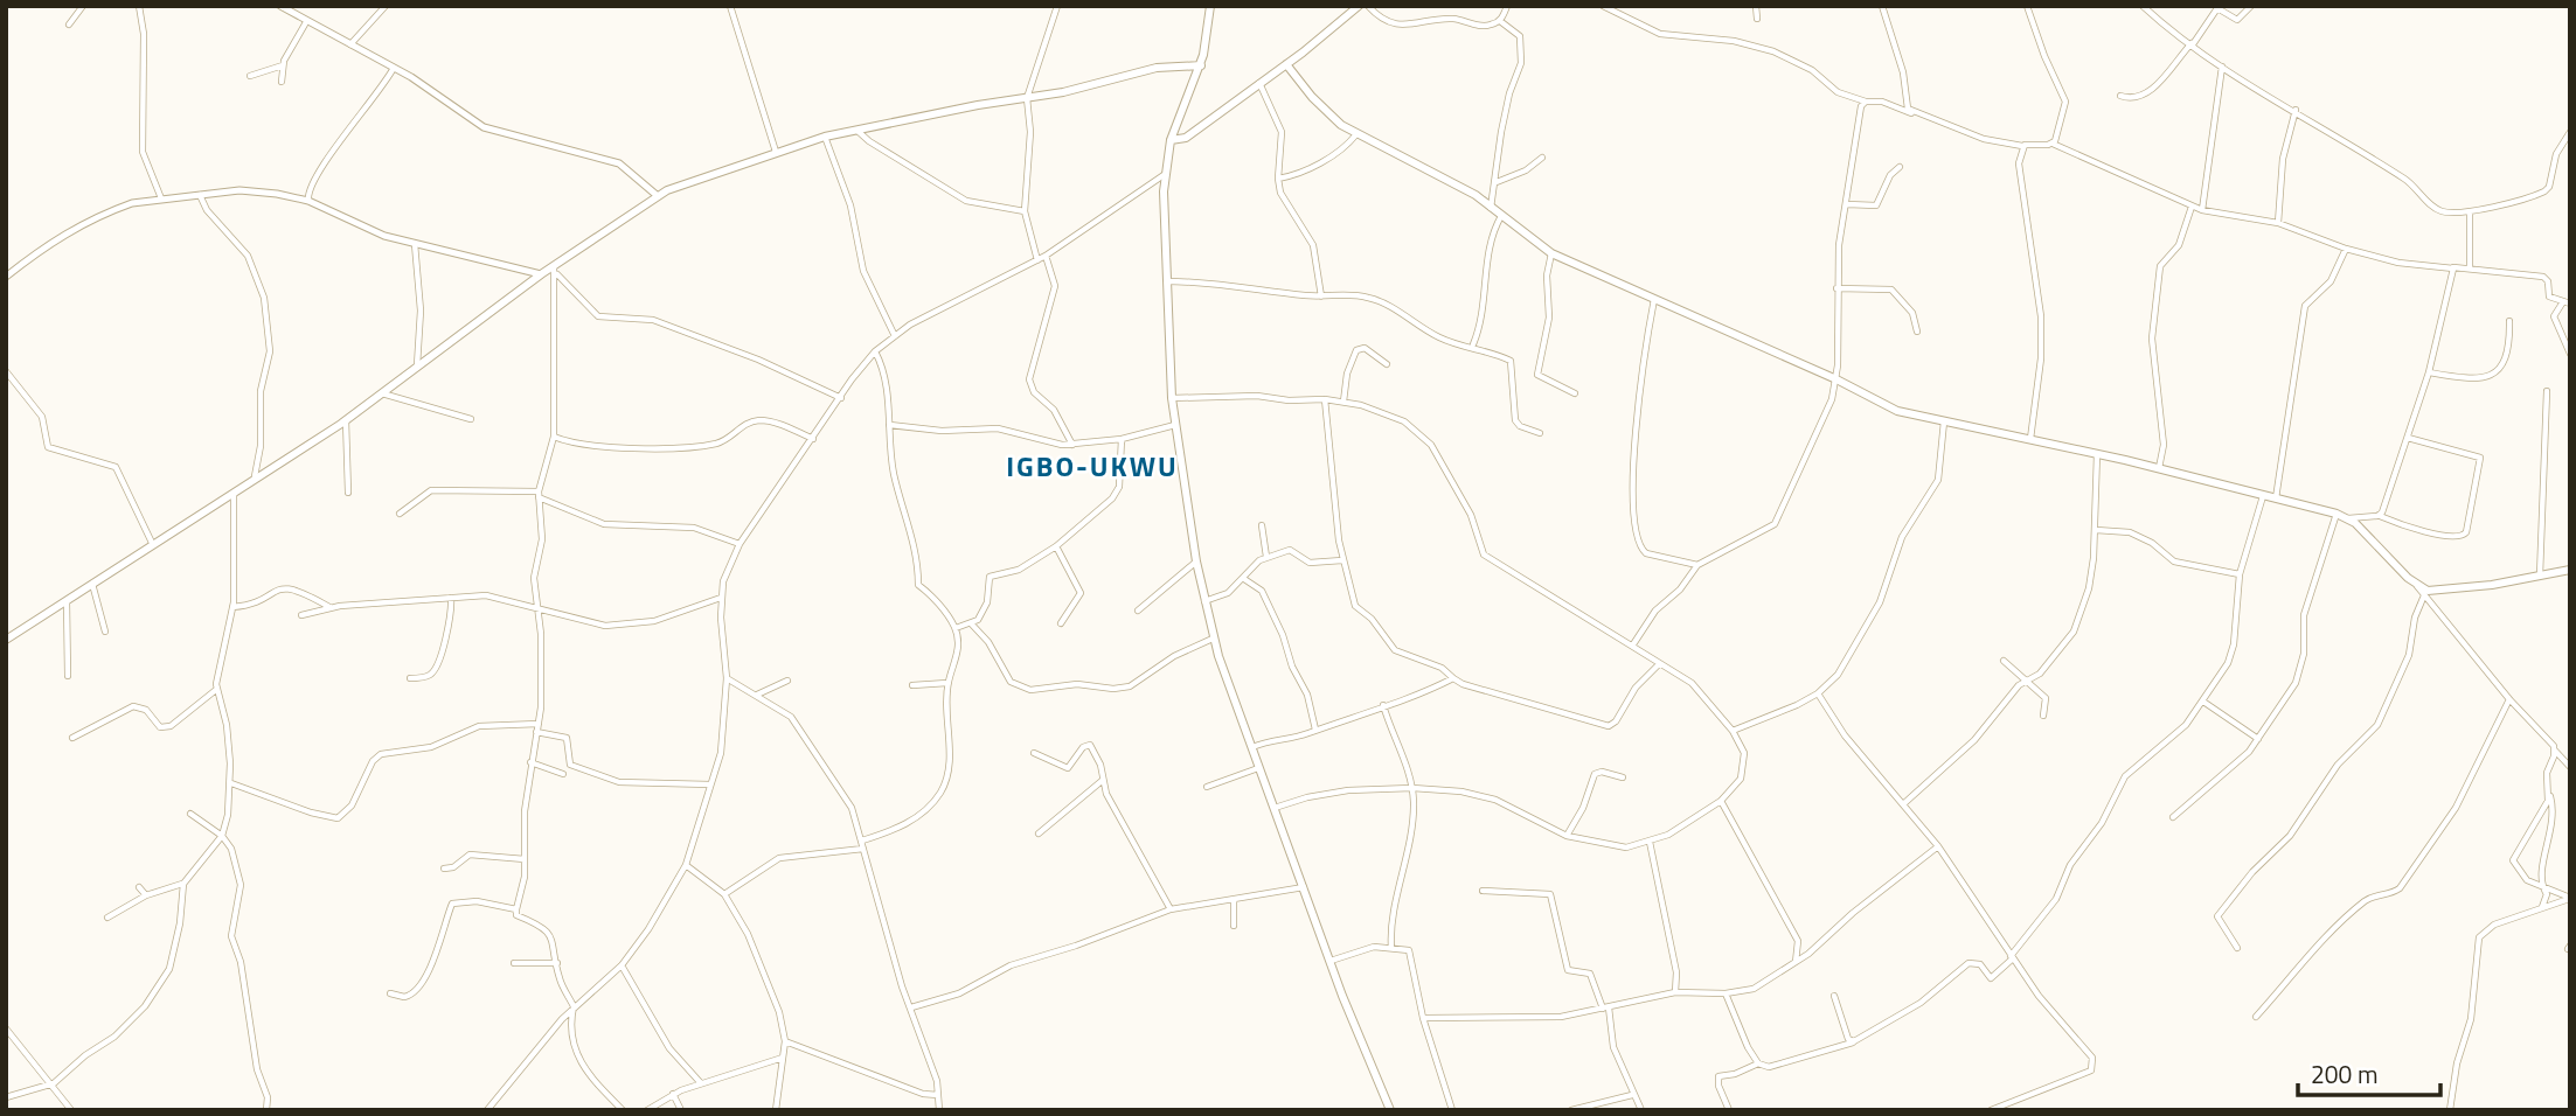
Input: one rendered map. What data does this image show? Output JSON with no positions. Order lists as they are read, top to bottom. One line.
{"districts":["IGBO-UKWU"],"scale_bar":"200 m"}
